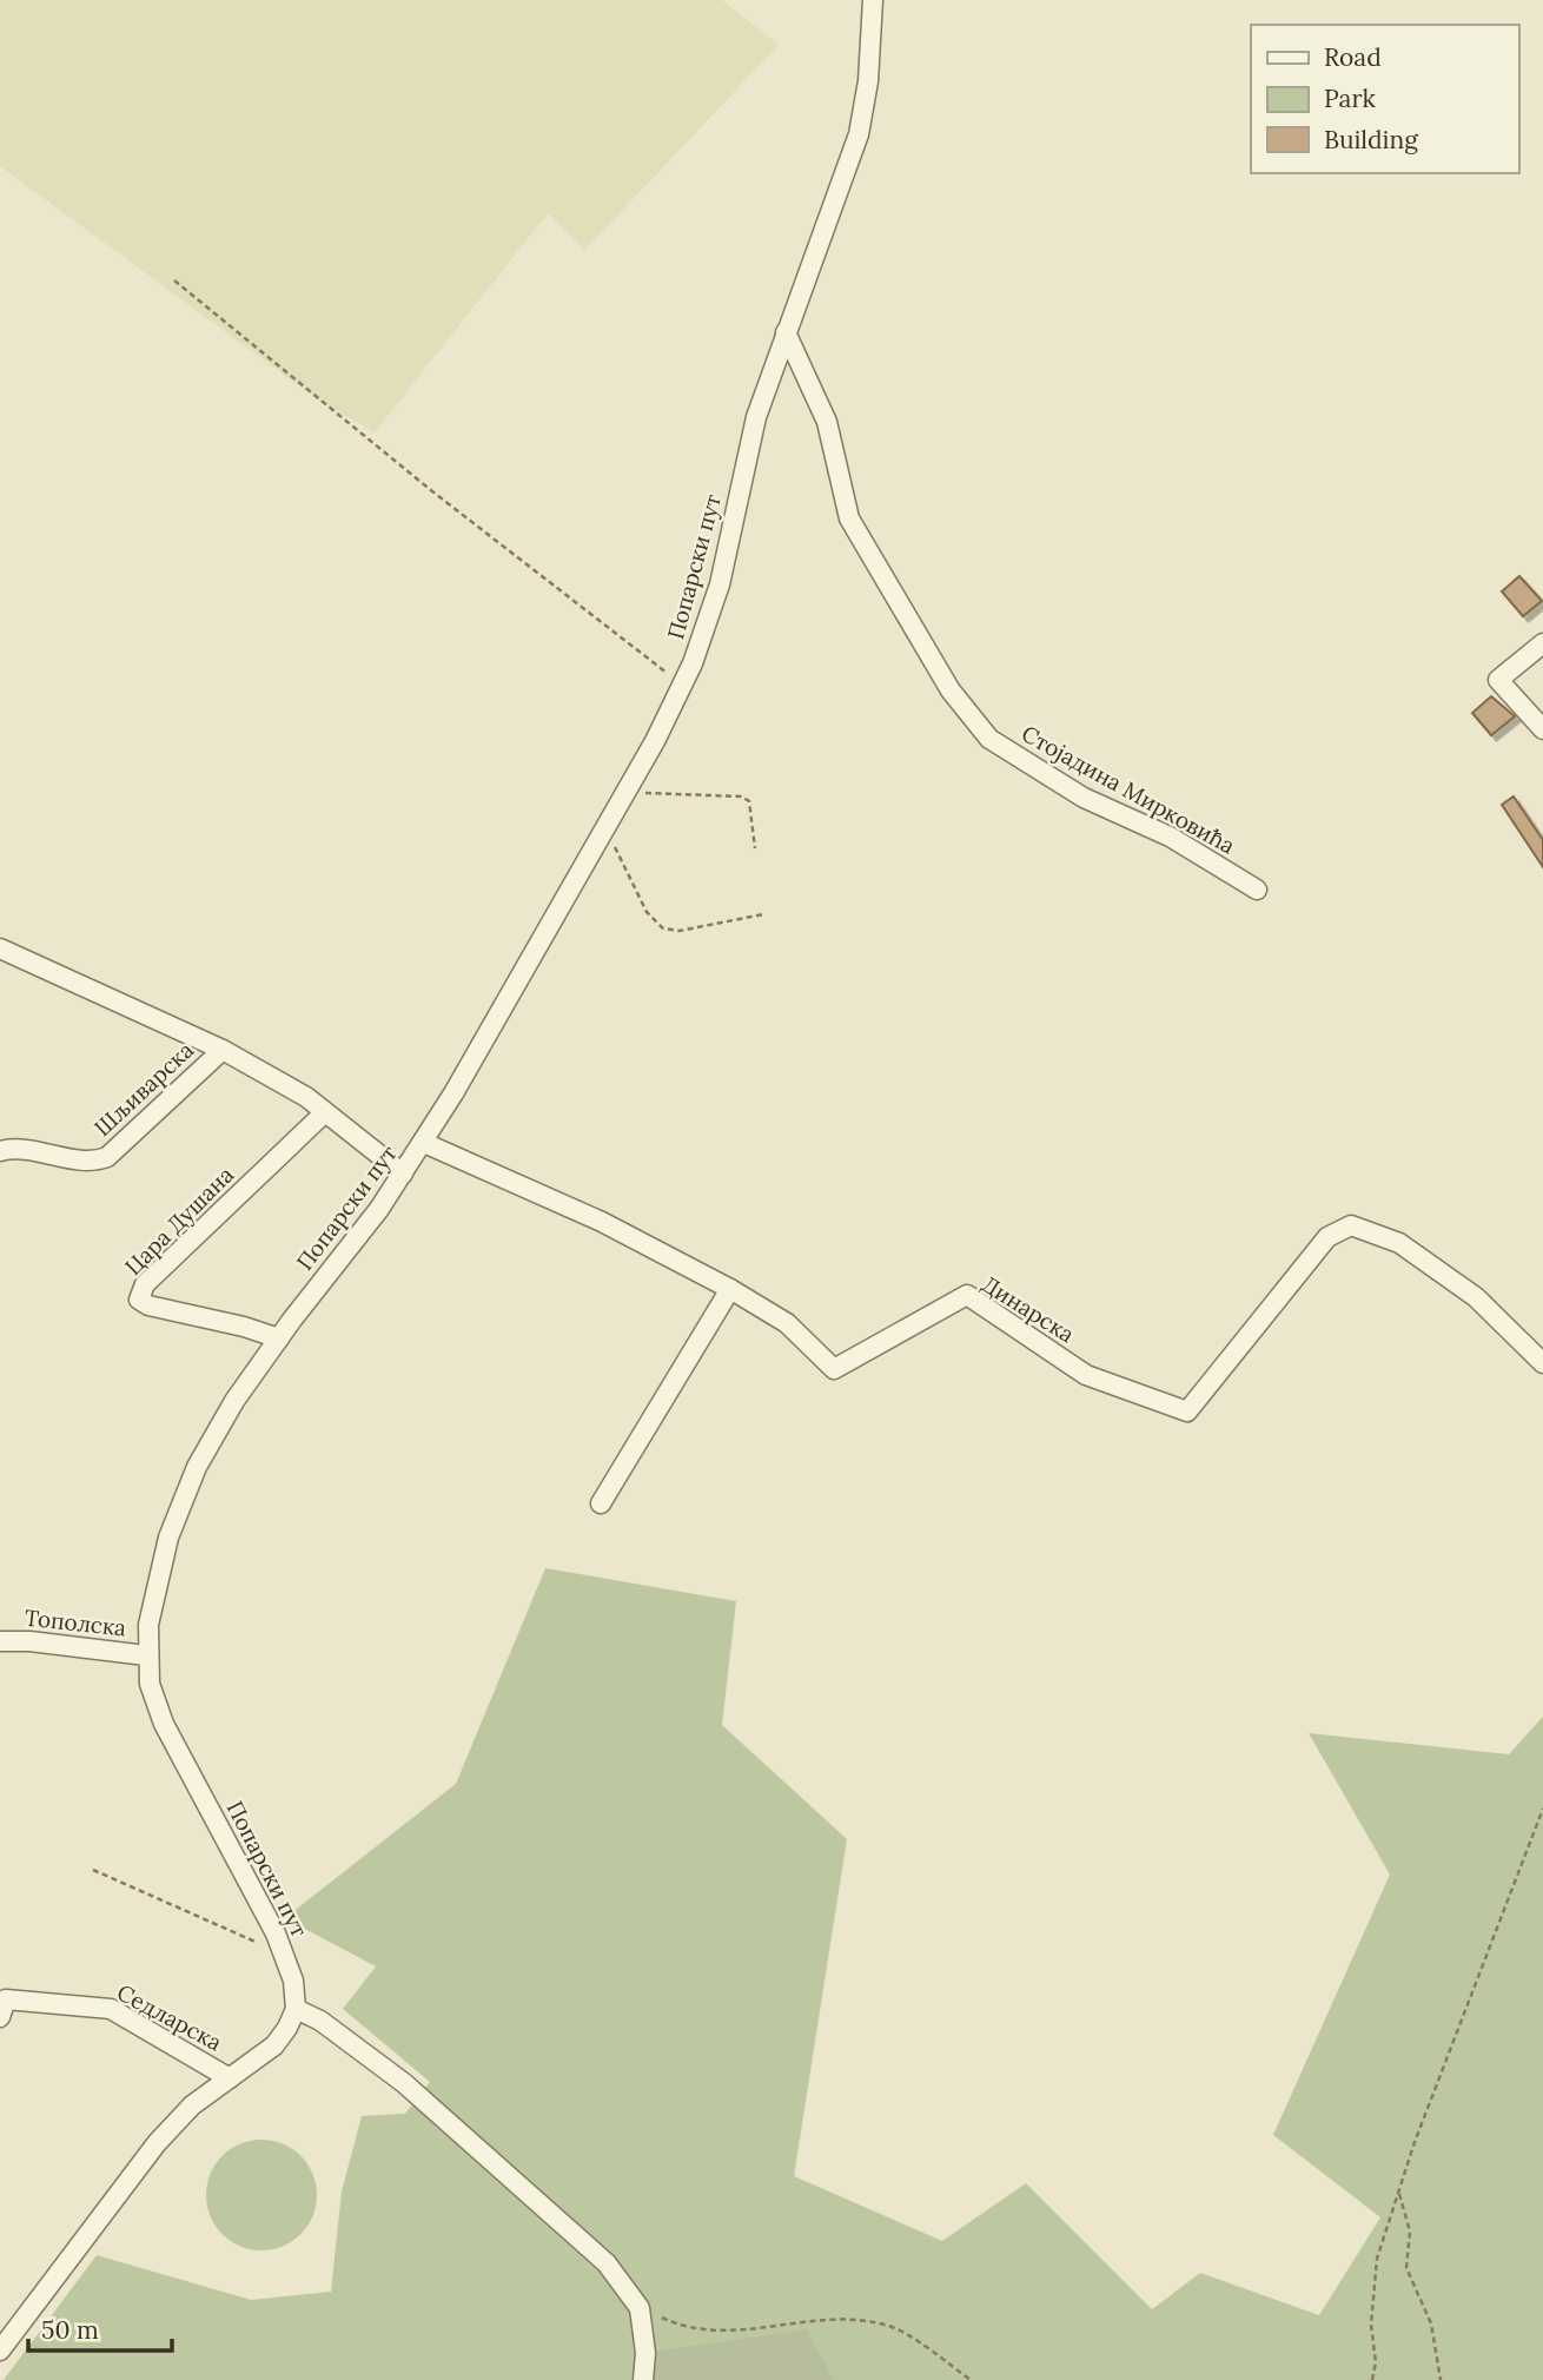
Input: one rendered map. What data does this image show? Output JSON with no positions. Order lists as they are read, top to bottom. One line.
{"streets":{"street":["Попарски пут","Стојадина Мирковића","Шљиварска","Цара Душана","Динарска","Тополска","Седларска"]},"crossings":[["Попарски пут","Стојадина Мирковића"],["Попарски пут","Цара Душана"],["Попарски пут","Динарска"],["Попарски пут","Тополска"]],"legend":["Road","Park","Building"],"scale_bar":"50 m"}
